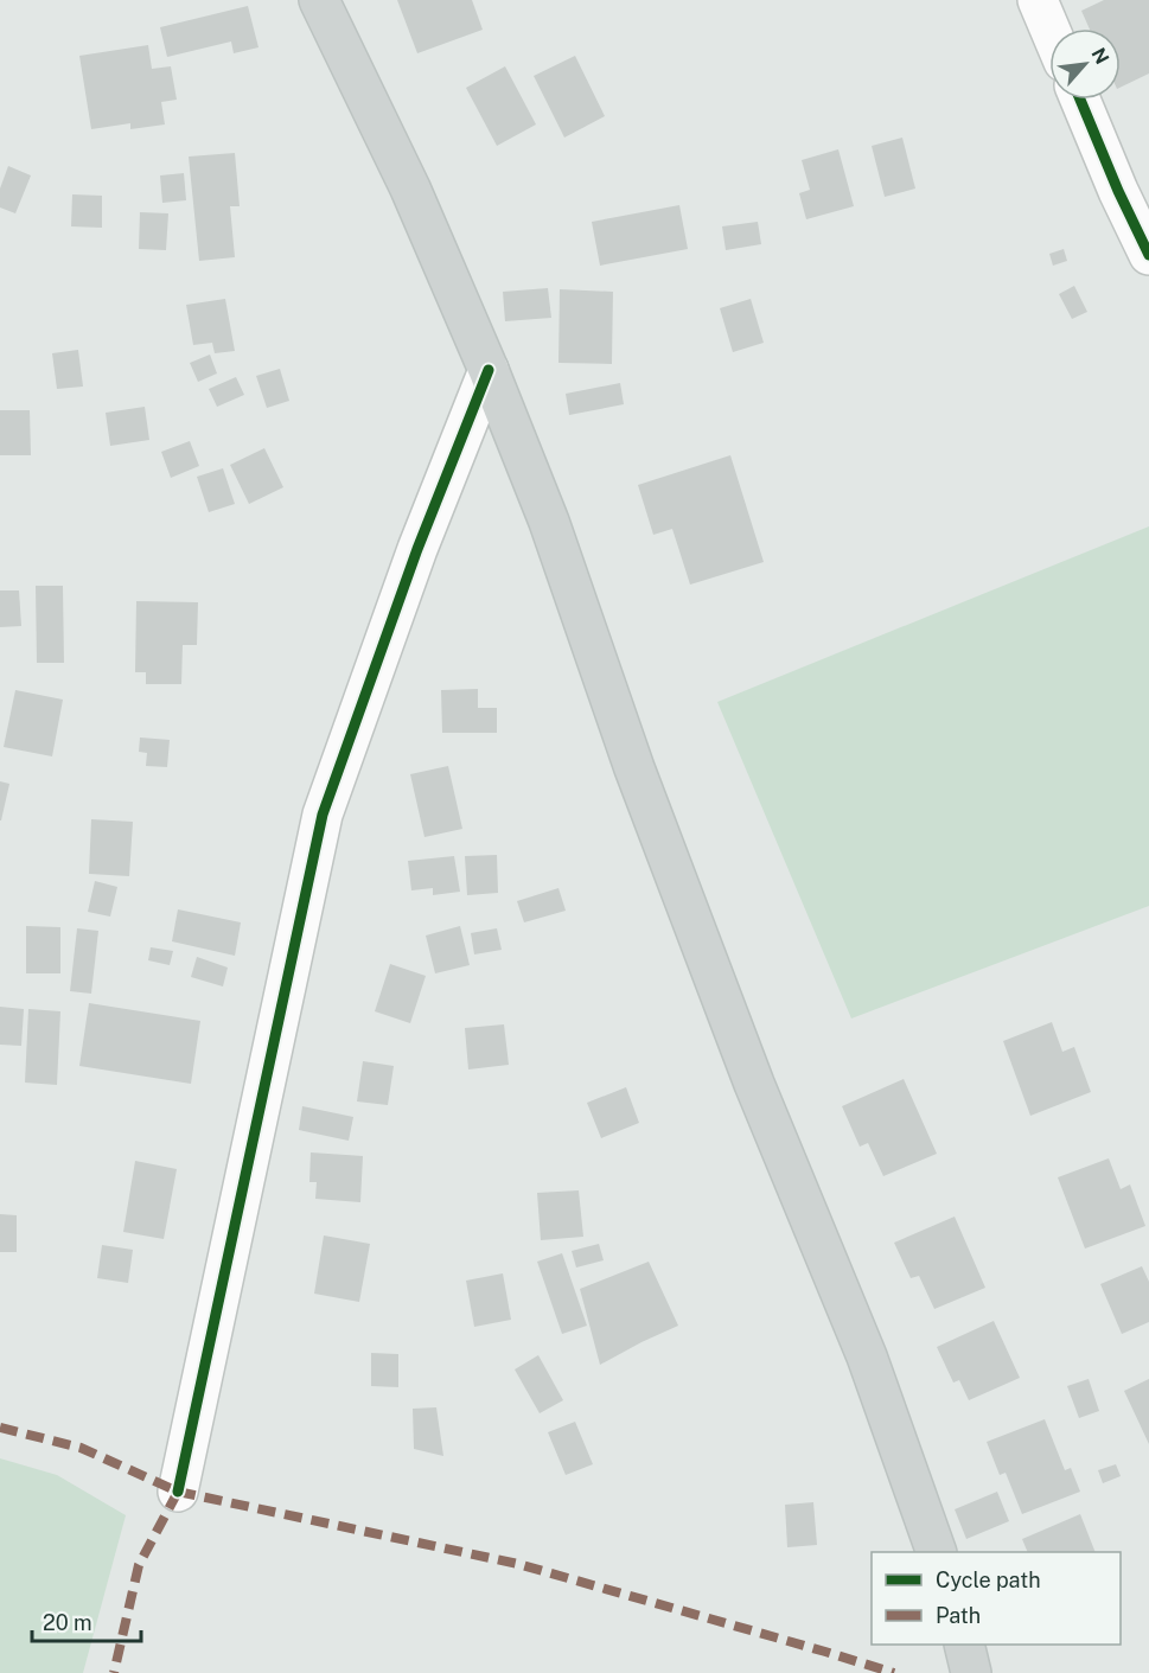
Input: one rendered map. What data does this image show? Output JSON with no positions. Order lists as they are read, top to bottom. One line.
{"legend":["Cycle path","Path"],"scale_bar":"20 m","north":"top right"}
